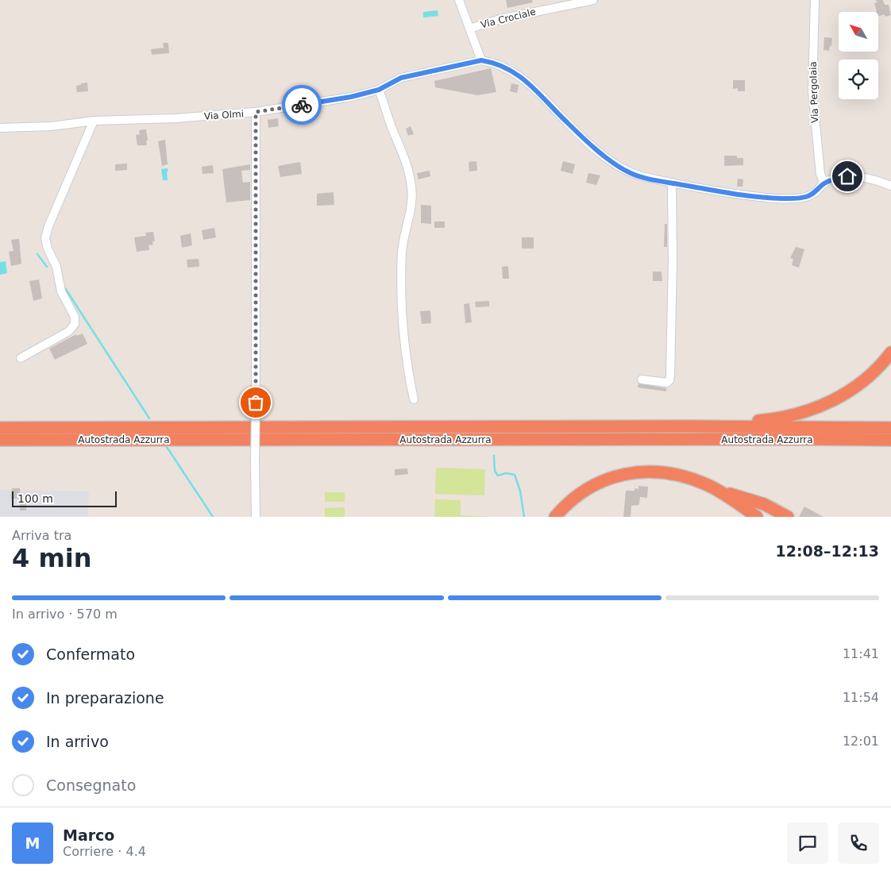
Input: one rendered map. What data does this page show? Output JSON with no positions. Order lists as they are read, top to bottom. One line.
{"streets":{"highway":["Autostrada Azzurra"],"street":["Via Crociale","Via Pergolaia","Via Olmi"]},"crossings":[["Via Crociale","Via Olmi"],["Via Pergolaia","Via Olmi"]],"scale_bar":"100 m","north":"top left","page":{"scale":"100 m","heading":["4 min","Arriva tra","12:08–12:13"],"panel":["Marco","Corriere · 4.4"],"bar":"In arrivo · 570 m","list":[["Confermato","11:41"],["In preparazione","11:54"],["In arrivo","12:01"],"Consegnato"],"round":"M"}}
